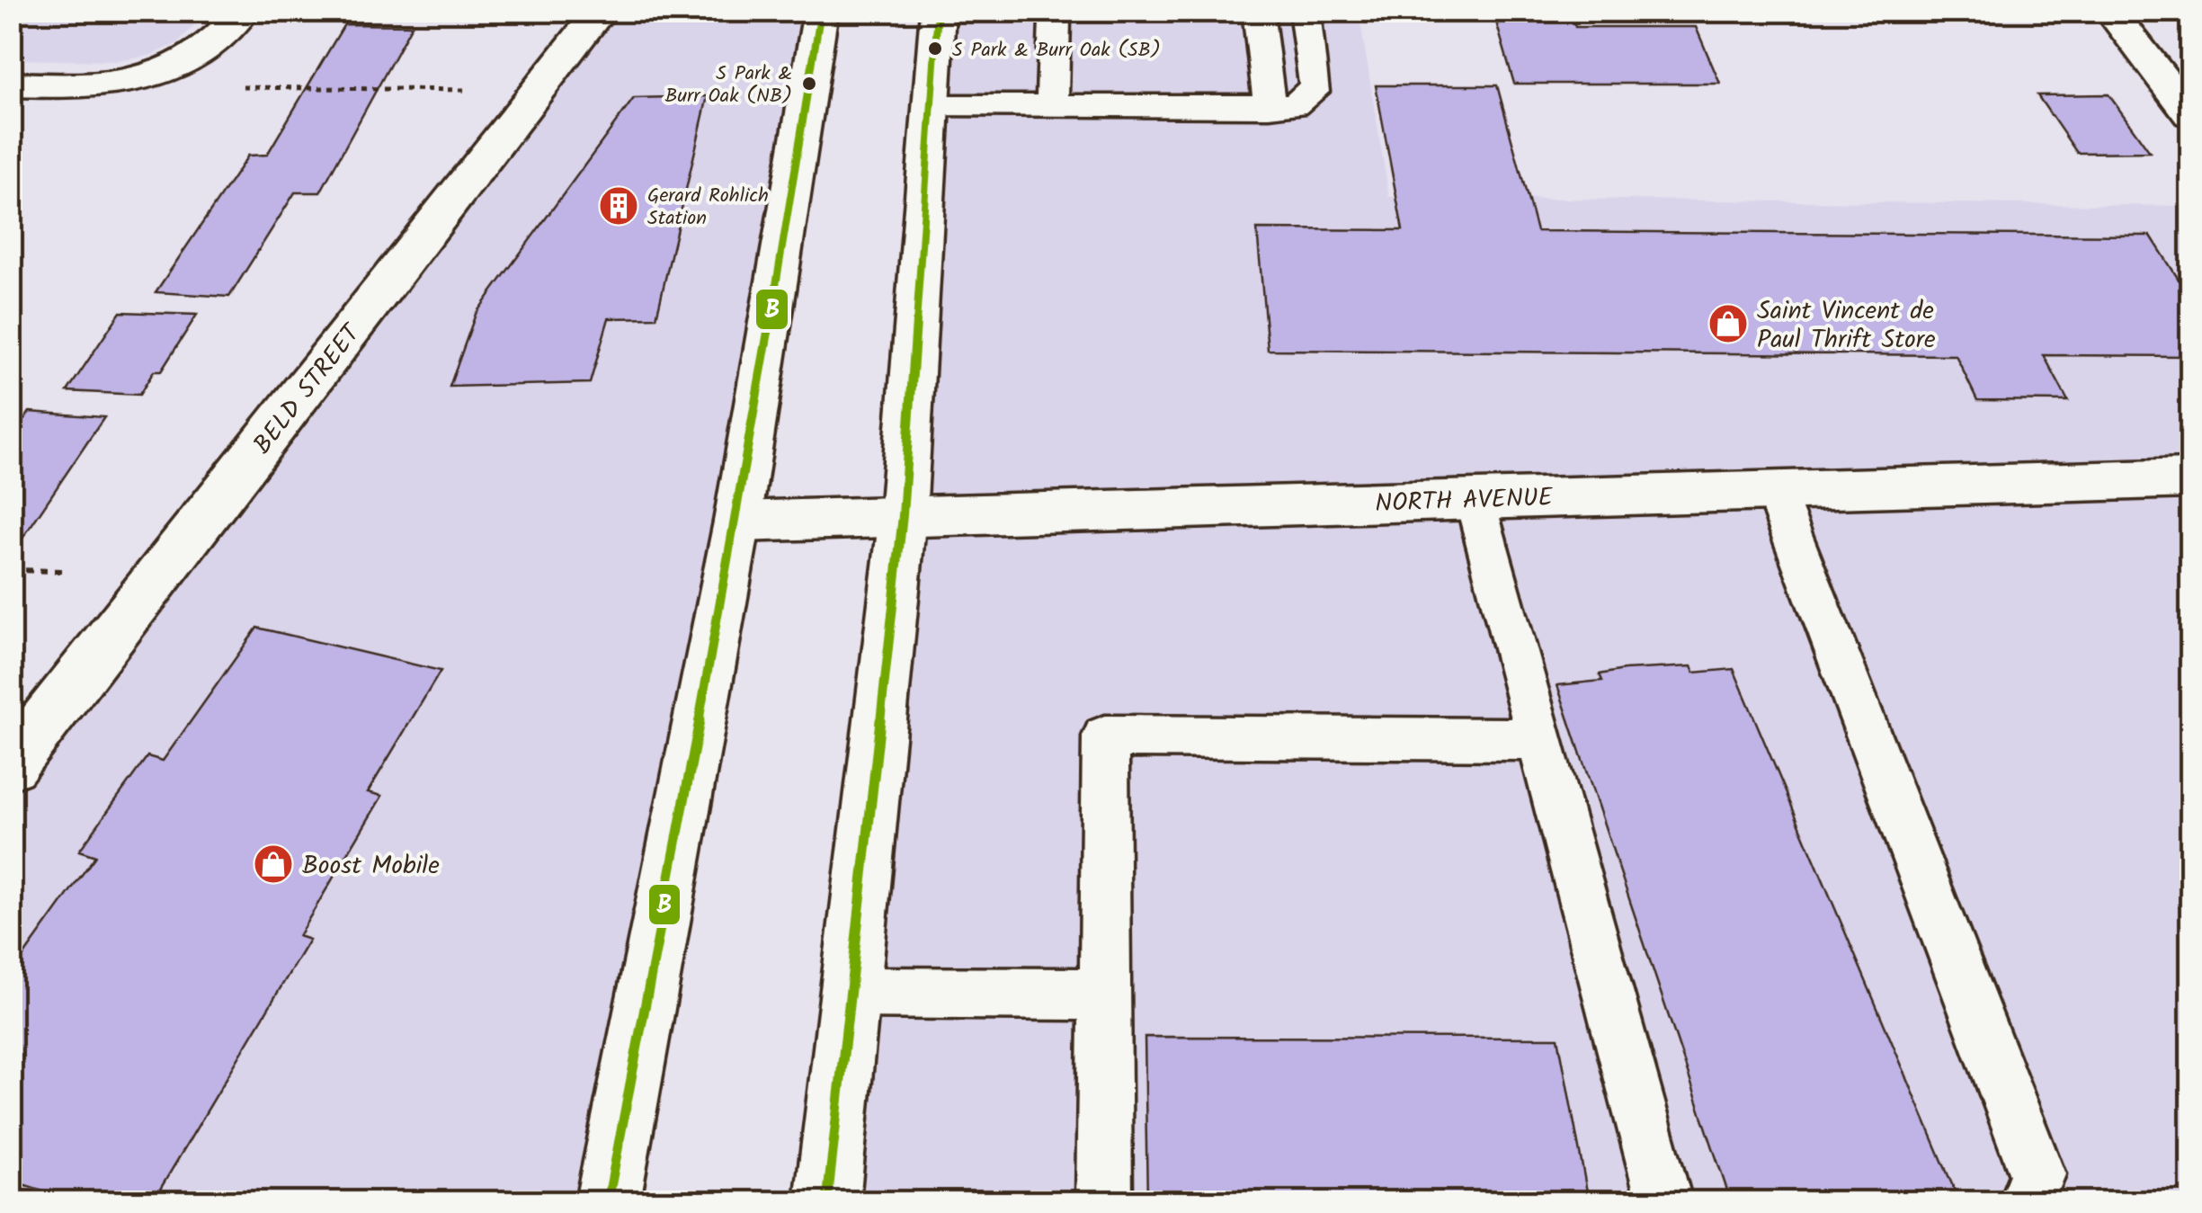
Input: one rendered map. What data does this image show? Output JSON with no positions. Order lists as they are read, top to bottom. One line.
{"streets":{"street":["BELD STREET","NORTH AVENUE"]},"places":{"other":["S Park & Burr Oak (SB)","S Park & Burr Oak (NB)"],"building":["Gerard Rohlich Station"],"shop":["Saint Vincent de Paul Thrift Store","Boost Mobile"]},"lines":["transit line B"]}
